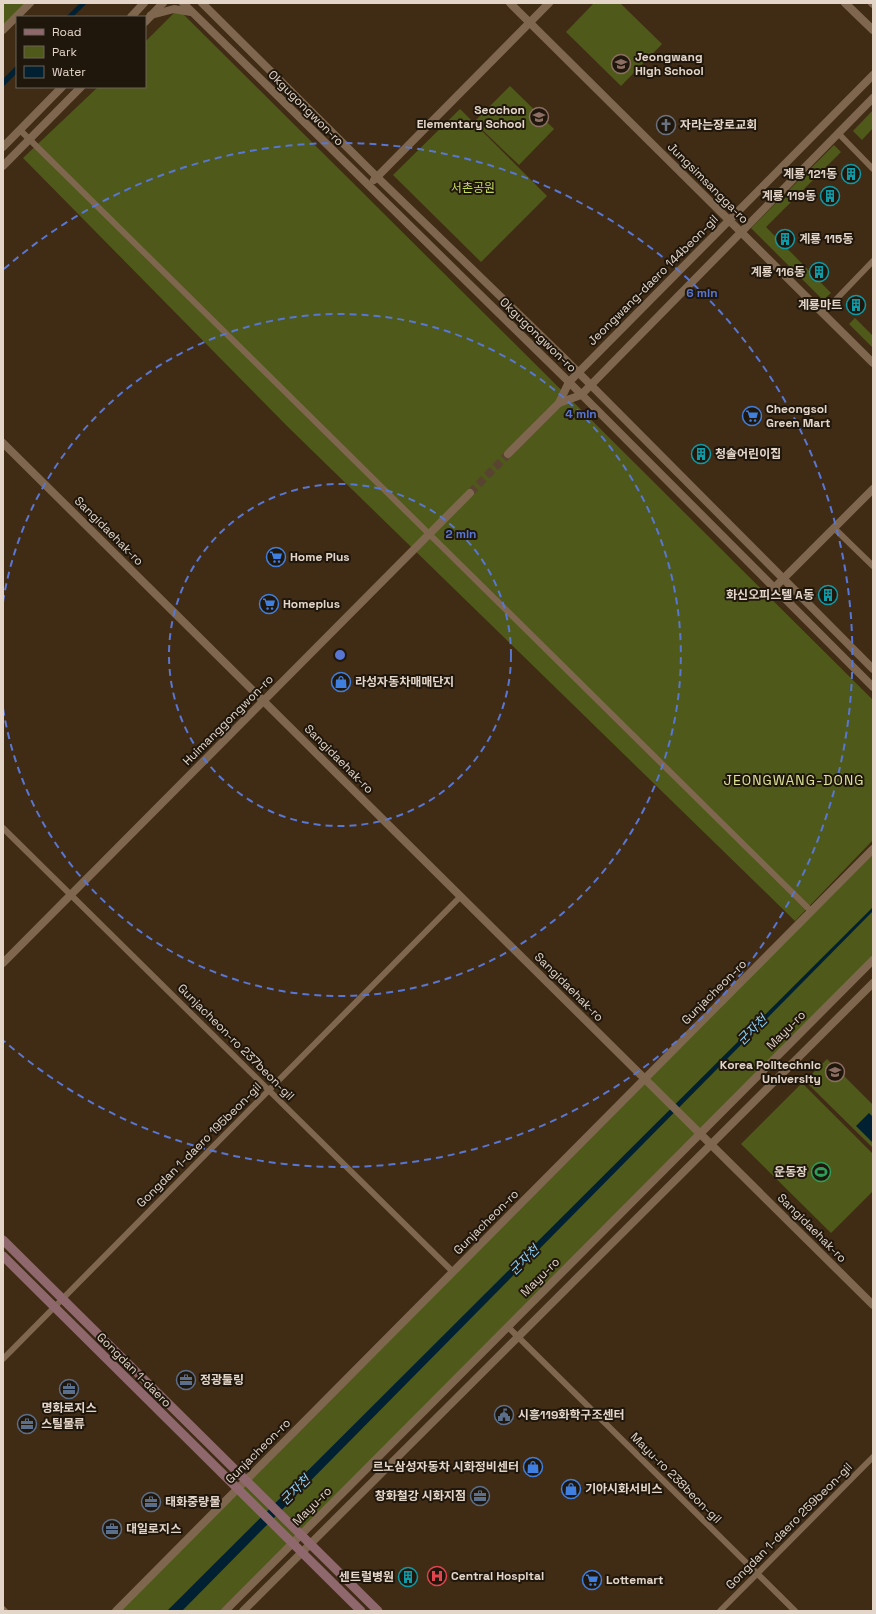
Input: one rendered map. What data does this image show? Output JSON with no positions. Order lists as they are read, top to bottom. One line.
{"streets":{"main road":["Gongdan 1-daero"],"street":["Okgugongwon-ro","Jungsimsangga-ro","Jeongwang-daero 144beon-gil","Sangidaehak-ro","Huimanggongwon-ro","Gunjacheon-ro","Mayu-ro","Gunjacheon-ro 237beon-gil","Gongdan 1-daero 195beon-gil","Mayu-ro 238beon-gil","Gongdan 1-daero 259beon-gil"]},"crossings":[["Okgugongwon-ro","Jeongwang-daero 144beon-gil"],["Jungsimsangga-ro","Jeongwang-daero 144beon-gil"],["Sangidaehak-ro","Huimanggongwon-ro"],["Sangidaehak-ro","Gunjacheon-ro"],["Sangidaehak-ro","Mayu-ro"],["Sangidaehak-ro","Gongdan 1-daero 195beon-gil"],["Huimanggongwon-ro","Gunjacheon-ro 237beon-gil"],["Gunjacheon-ro","Gunjacheon-ro 237beon-gil"],["Gunjacheon-ro","Gongdan 1-daero"],["Mayu-ro","Gongdan 1-daero"],["Mayu-ro","Mayu-ro 238beon-gil"],["Gunjacheon-ro 237beon-gil","Gongdan 1-daero 195beon-gil"],["Gongdan 1-daero 195beon-gil","Gongdan 1-daero"],["Mayu-ro 238beon-gil","Gongdan 1-daero 259beon-gil"]],"districts":["JEONGWANG-DONG"],"water":["군자천"],"parks":["서촌공원"],"places":{"school or university":["Jeongwang High School","Seochon Elementary School","Korea Politechnic University"],"church":["자라는장로교회"],"building":["계룡 121동","계룡 119동","계룡 115동","계룡 116동","계룡마트","청솔어린이집","화신오피스텔 A동","센트럴병원"],"supermarket":["Cheongsol Green Mart","Home Plus","Homeplus","Lottemart"],"shop":["라성자동차매매단지","르노삼성자동차 시화정비센터","기아시화서비스"],"sports":["운동장"],"office":["정광툴링","명화로지스","스틸물류","창화철강 시화지점","태화중량물","대일로지스"],"public building":["시흥119화학구조센터"],"hospital":["Central Hospital"]},"legend":["Road","Park","Water"],"rings":["6 min","4 min","2 min"]}
